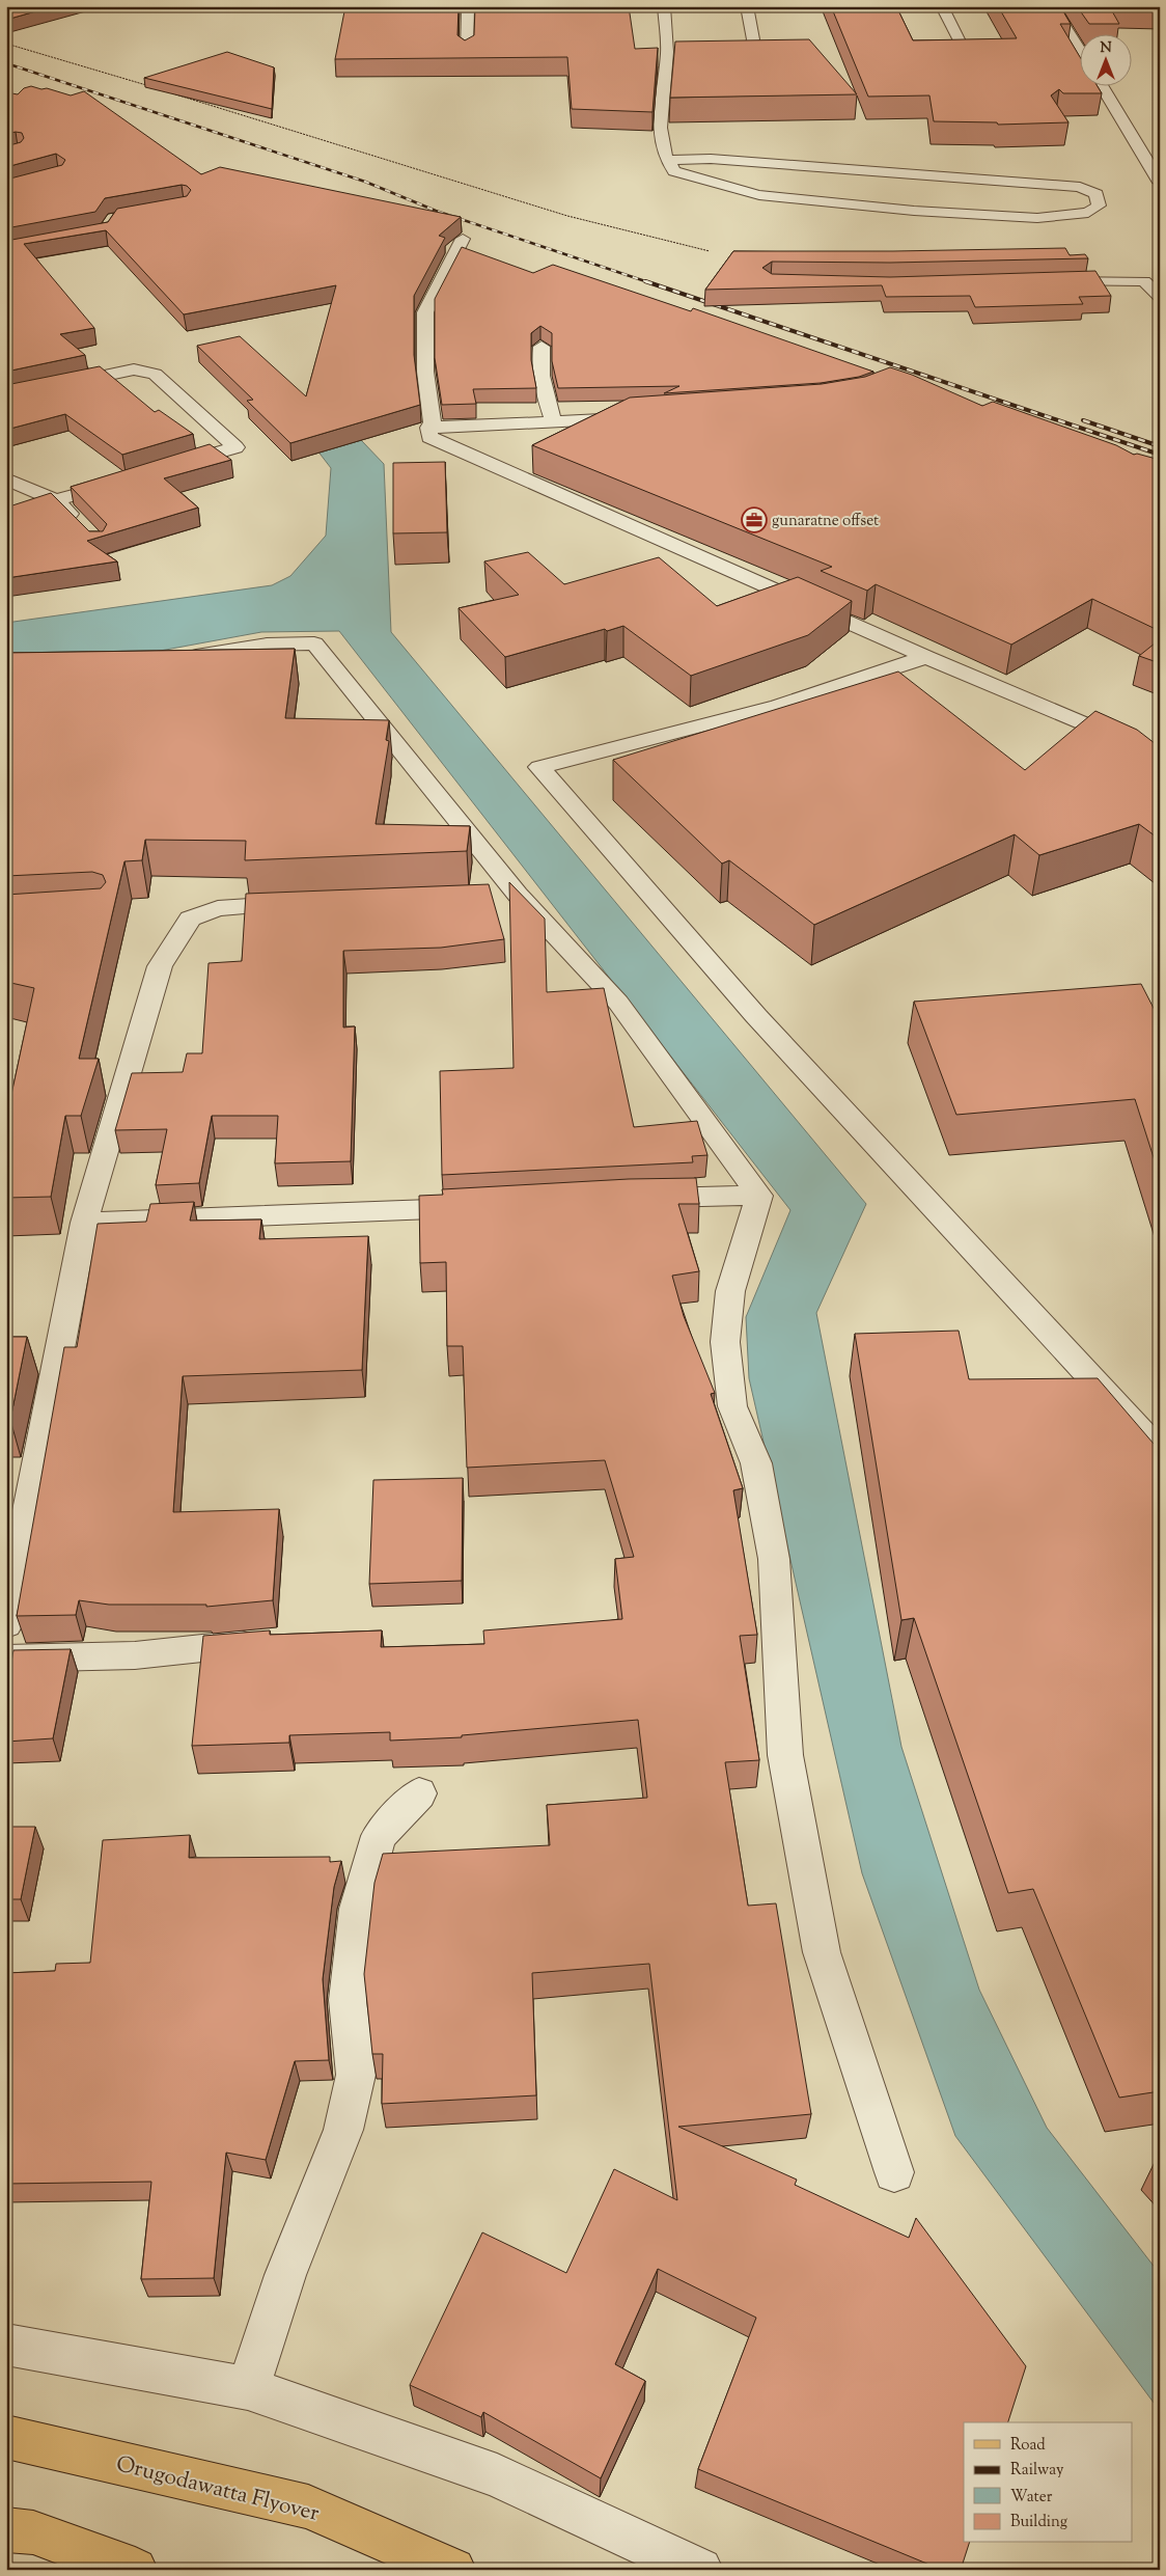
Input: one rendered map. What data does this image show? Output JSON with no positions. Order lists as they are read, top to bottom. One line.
{"streets":{"main road":["Orugodawatta Flyover"]},"places":{"office":["gunaratne offset"]},"legend":["Road","Railway","Water","Building"],"north":"top"}
